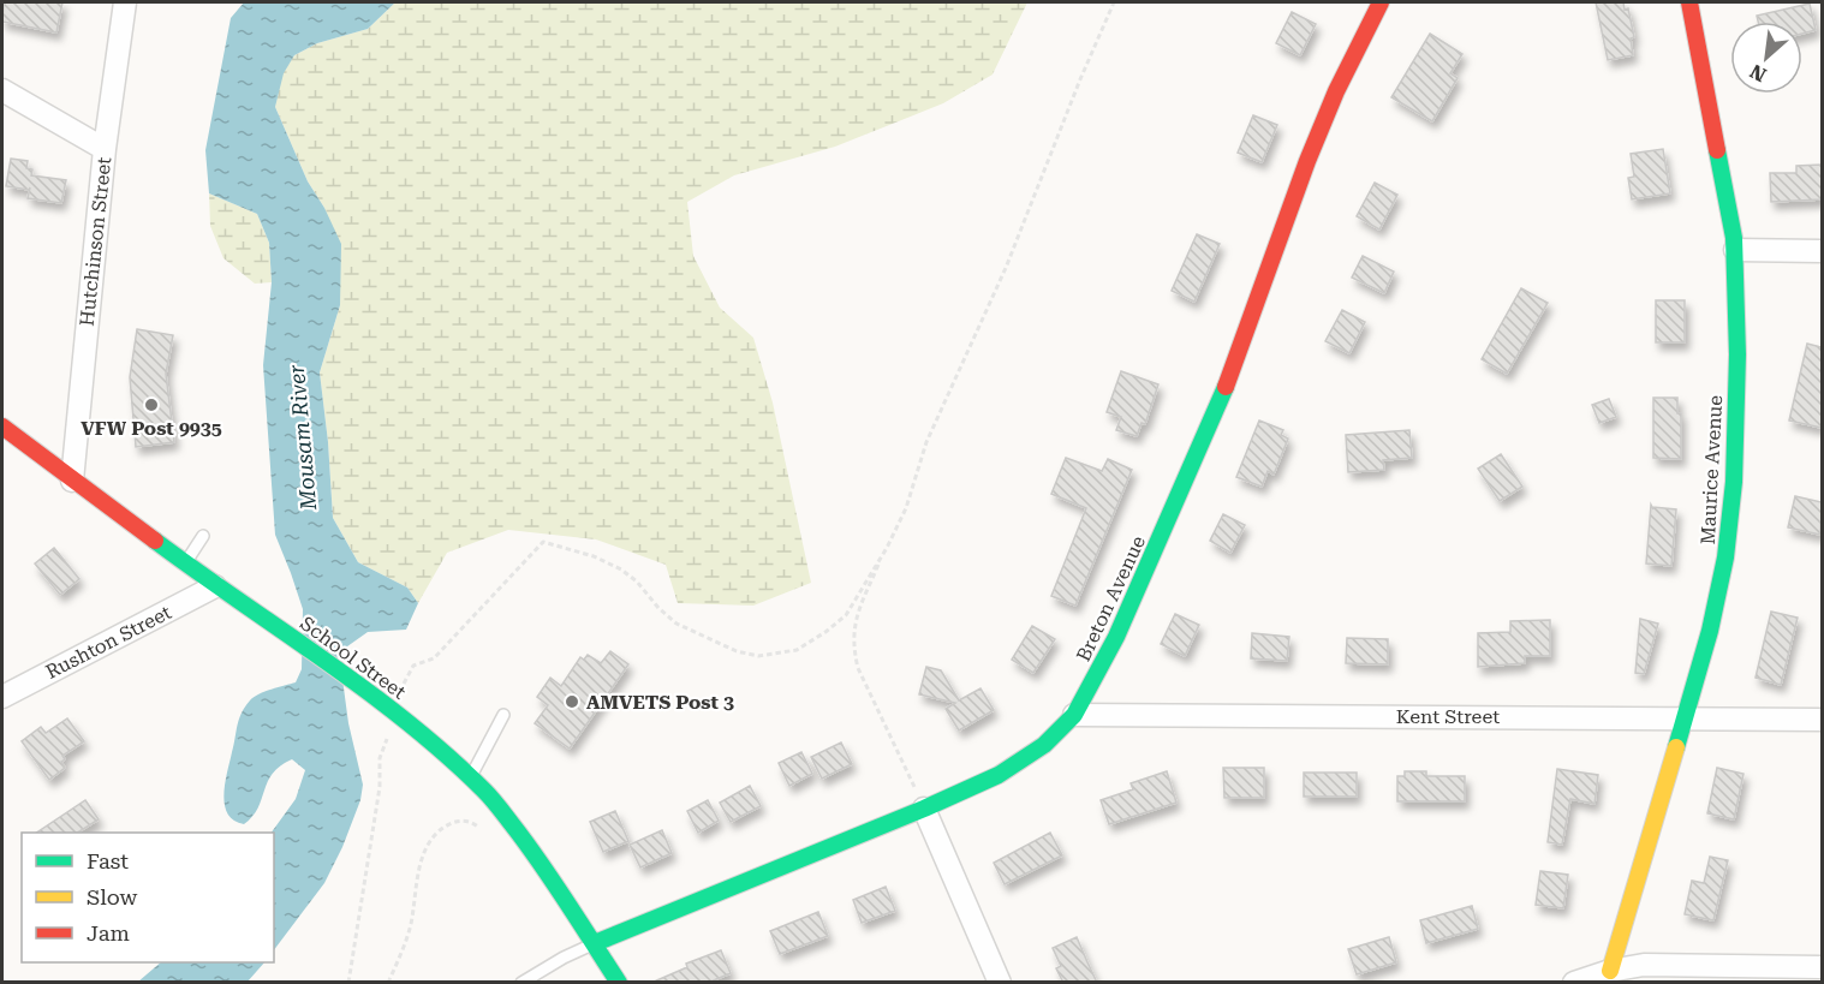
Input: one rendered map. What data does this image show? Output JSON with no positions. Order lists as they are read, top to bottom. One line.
{"streets":{"street":["Hutchinson Street","Maurice Avenue","Breton Avenue","Rushton Street","School Street","Kent Street"]},"crossings":[["Hutchinson Street","School Street"],["Maurice Avenue","Kent Street"],["Breton Avenue","School Street"],["Breton Avenue","Kent Street"],["Rushton Street","School Street"]],"water":["Mousam River"],"places":["VFW Post 9935","AMVETS Post 3"],"legend":["Fast","Slow","Jam"],"north":"bottom left"}
